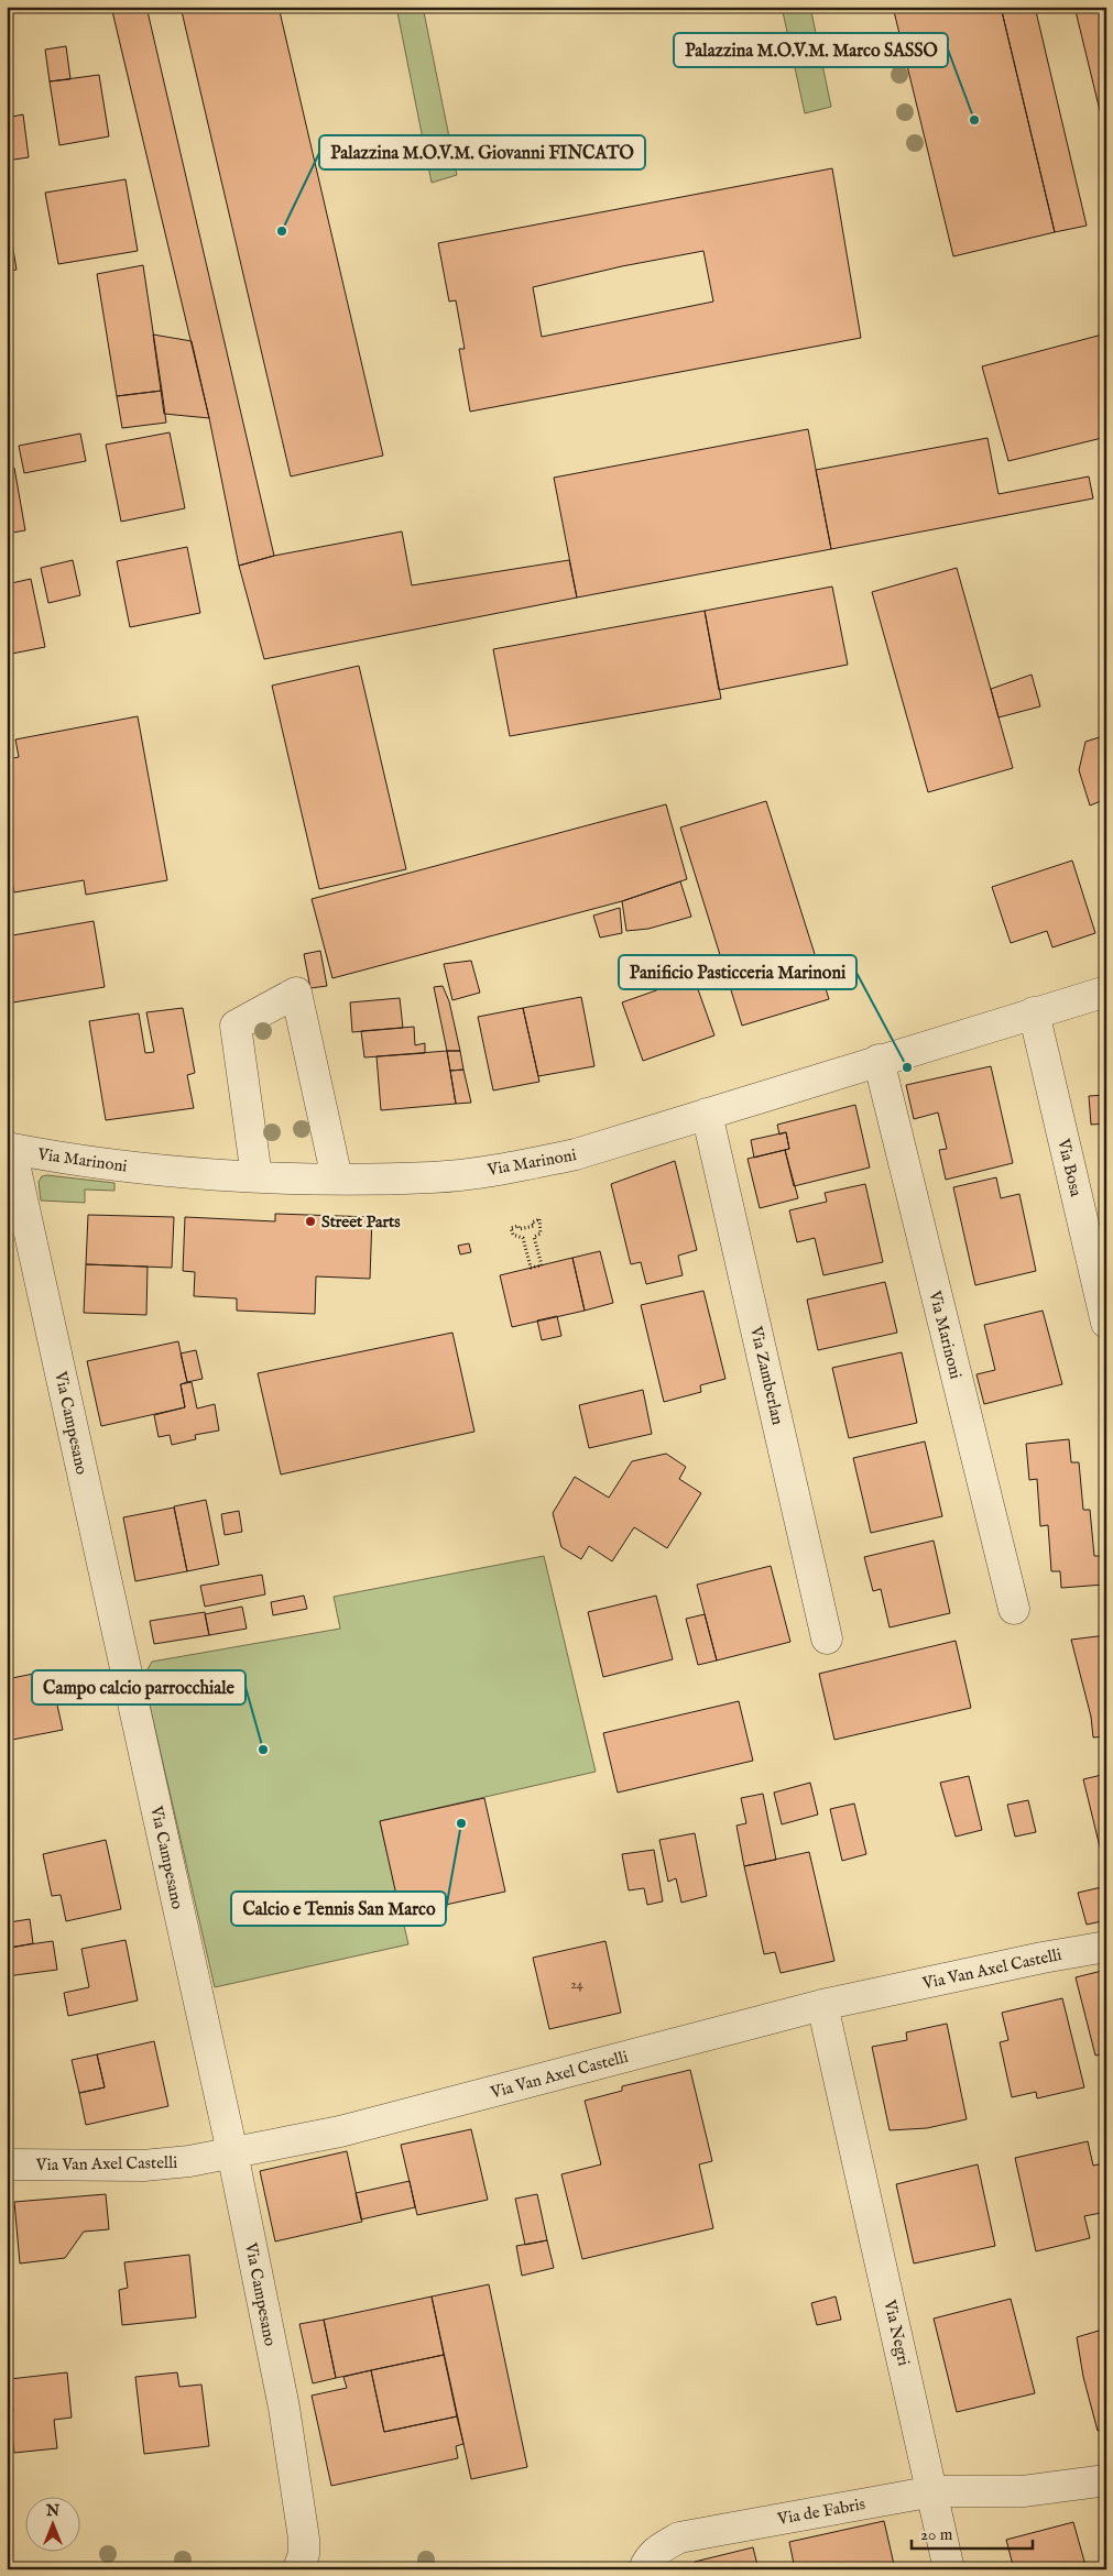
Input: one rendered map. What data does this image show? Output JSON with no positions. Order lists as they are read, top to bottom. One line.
{"streets":{"street":["Via Marinoni","Via Bosa","Via Zamberlan","Via Campesano","Via Van Axel Castelli","Via Negri","Via de Fabris"]},"crossings":[["Via Marinoni","Via Bosa"],["Via Marinoni","Via Zamberlan"],["Via Marinoni","Via Campesano"],["Via Campesano","Via Van Axel Castelli"],["Via Van Axel Castelli","Via Negri"],["Via Negri","Via de Fabris"]],"places":["Palazzina M.O.V.M. Marco SASSO","Palazzina M.O.V.M. Giovanni FINCATO","Panificio Pasticceria Marinoni","Street Parts","Campo calcio parrocchiale","Calcio e Tennis San Marco"],"house_numbers":["24"],"scale_bar":"20 m","north":"top"}
